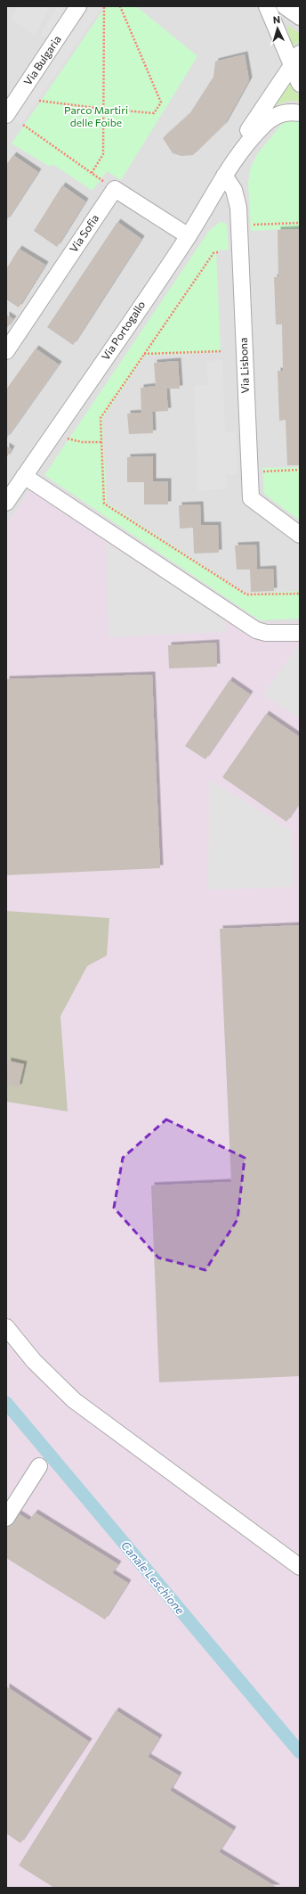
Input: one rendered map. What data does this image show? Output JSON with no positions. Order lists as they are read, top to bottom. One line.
{"streets":{"street":["Via Bulgaria","Via Sofia","Via Portogallo","Via Lisbona"]},"crossings":[["Via Portogallo","Via Lisbona"]],"water":["Canale Leschione"],"parks":["Parco Martiri delle Foibe"],"north":"top"}
